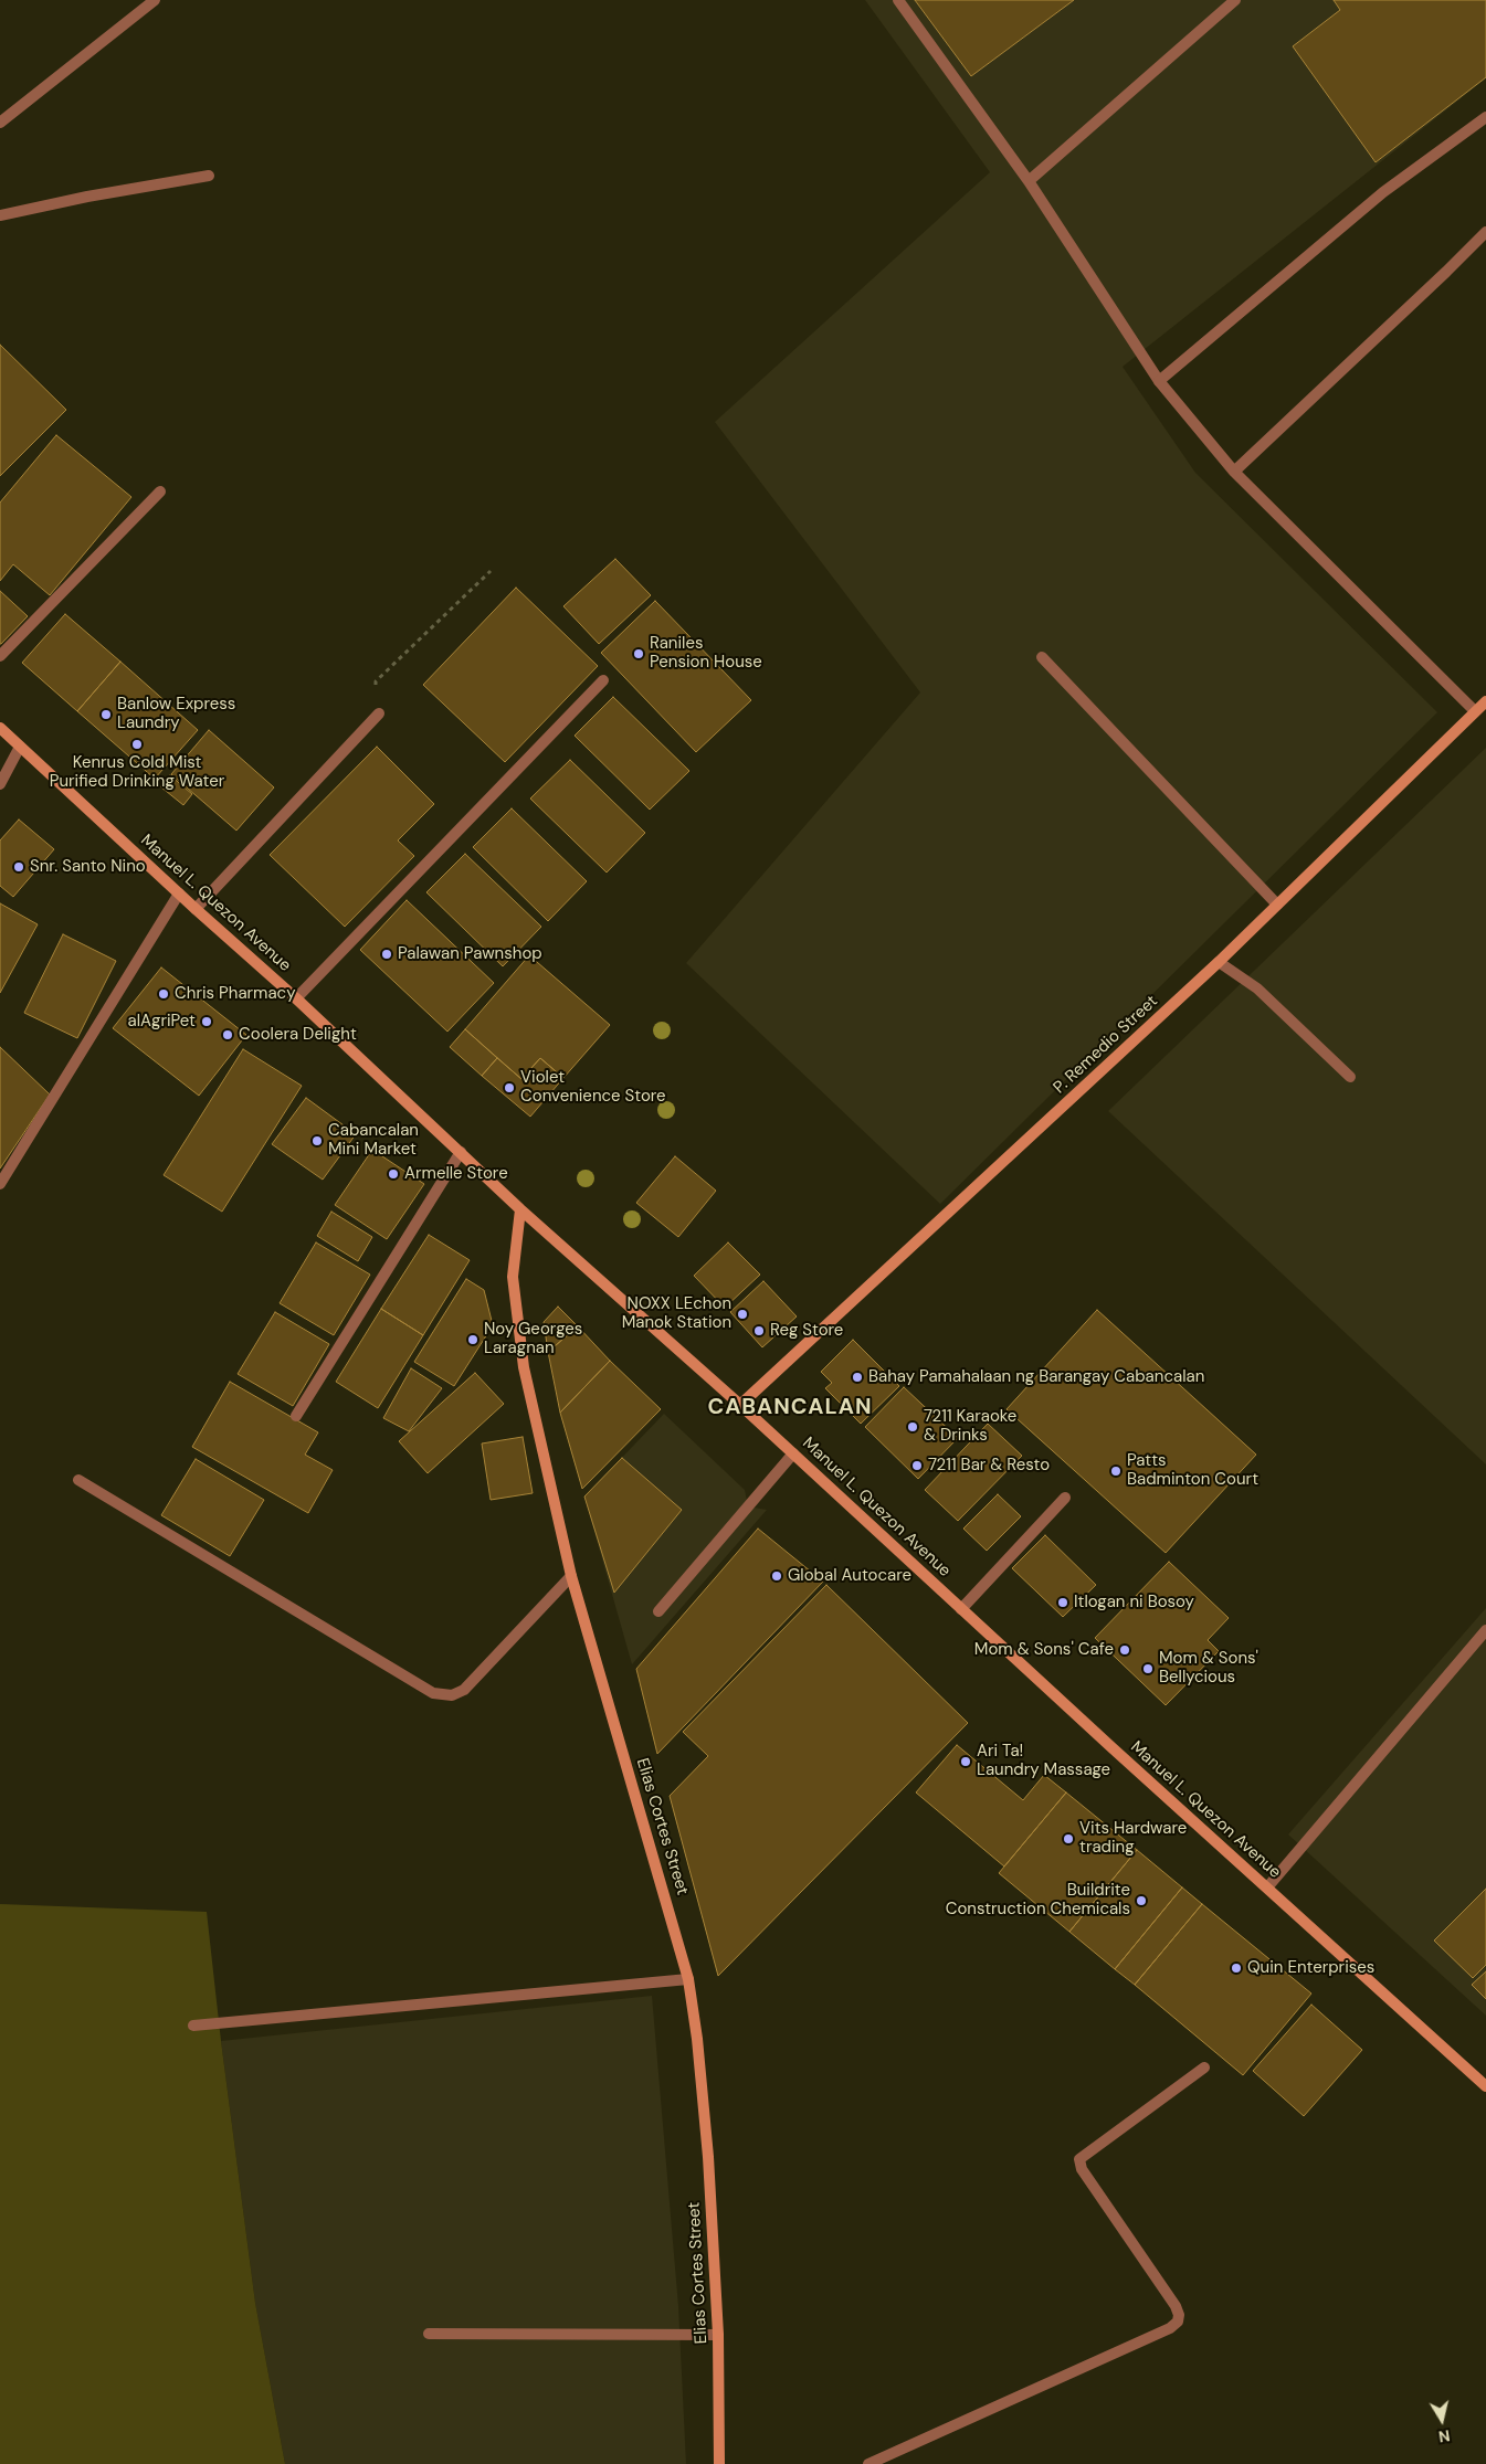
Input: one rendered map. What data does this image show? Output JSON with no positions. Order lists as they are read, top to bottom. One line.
{"streets":{"street":["Manuel L. Quezon Avenue","P. Remedio Street","Elias Cortes Street"]},"crossings":[["Manuel L. Quezon Avenue","P. Remedio Street"],["Manuel L. Quezon Avenue","Elias Cortes Street"]],"districts":["CABANCALAN"],"places":["Raniles Pension House","Banlow Express Laundry","Kenrus Cold Mist Purified Drinking Water","Snr. Santo Nino","Palawan Pawnshop","Chris Pharmacy","alAgriPet","Coolera Delight","Violet Convenience Store","Cabancalan Mini Market","Armelle Store","NOXX LEchon Manok Station","Reg Store","Noy Georges Laragnan","Bahay Pamahalaan ng Barangay Cabancalan","7211 Karaoke & Drinks","7211 Bar & Resto","Patts Badminton Court","Global Autocare","Itlogan ni Bosoy","Mom & Sons' Cafe","Mom & Sons' Bellycious","Ari Ta! Laundry Massage","Vits Hardware trading","Buildrite Construction Chemicals","Quin Enterprises"],"north":"bottom"}
